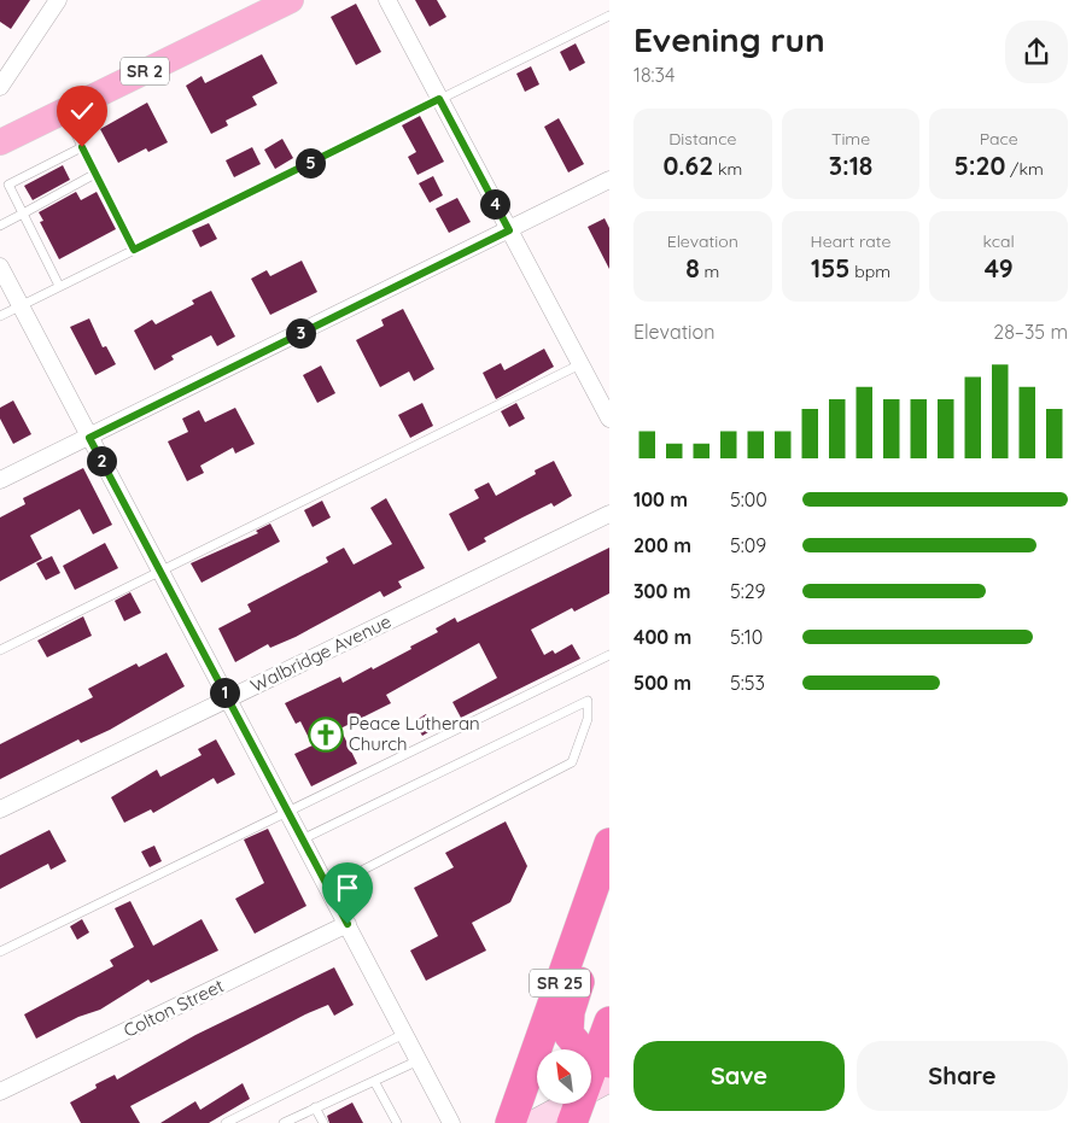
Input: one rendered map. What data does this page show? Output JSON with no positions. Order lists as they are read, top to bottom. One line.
{"streets":{"highway":["SR 25"],"main road":["SR 2"],"street":["Walbridge Avenue","Colton Street"]},"places":{"church":["Peace Lutheran Church"]},"north":"top left","page":{"heading":["Evening run","18:34"],"stats":[["Distance","0.62 km"],["Time","3:18"],["Pace","5:20 /km"],["Elevation","8 m"],["Heart rate","155 bpm"],["kcal","49"]],"pins":["5","4","3","2","1"],"chart":["Elevation","28–35 m"],"list":[{"name":"100 m","note":"5:00"},{"name":"200 m","note":"5:09"},{"name":"300 m","note":"5:29"},{"name":"400 m","note":"5:10"},{"name":"500 m","note":"5:53"}],"buttons":["Save","Share"]}}
